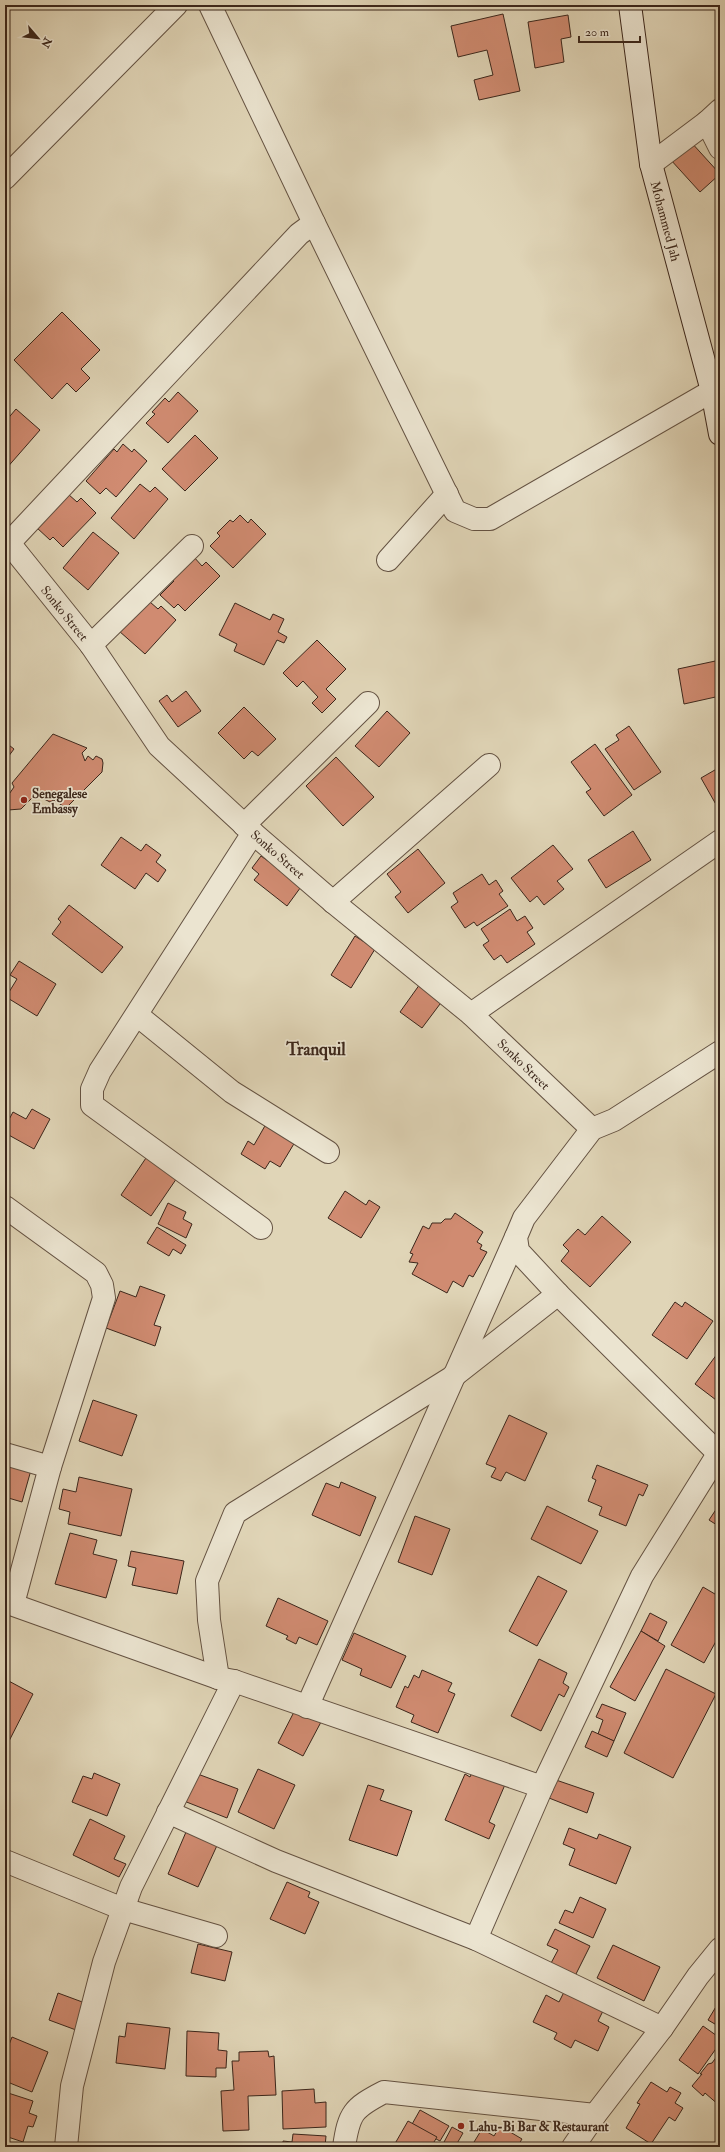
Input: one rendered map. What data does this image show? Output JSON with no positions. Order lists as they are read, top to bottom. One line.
{"streets":{"street":["Mohammed Jah","Sonko Street"]},"districts":["Tranquil"],"places":["Senegalese Embassy","Lahu-Bi Bar & Restaurant"],"scale_bar":"20 m","north":"bottom right"}
